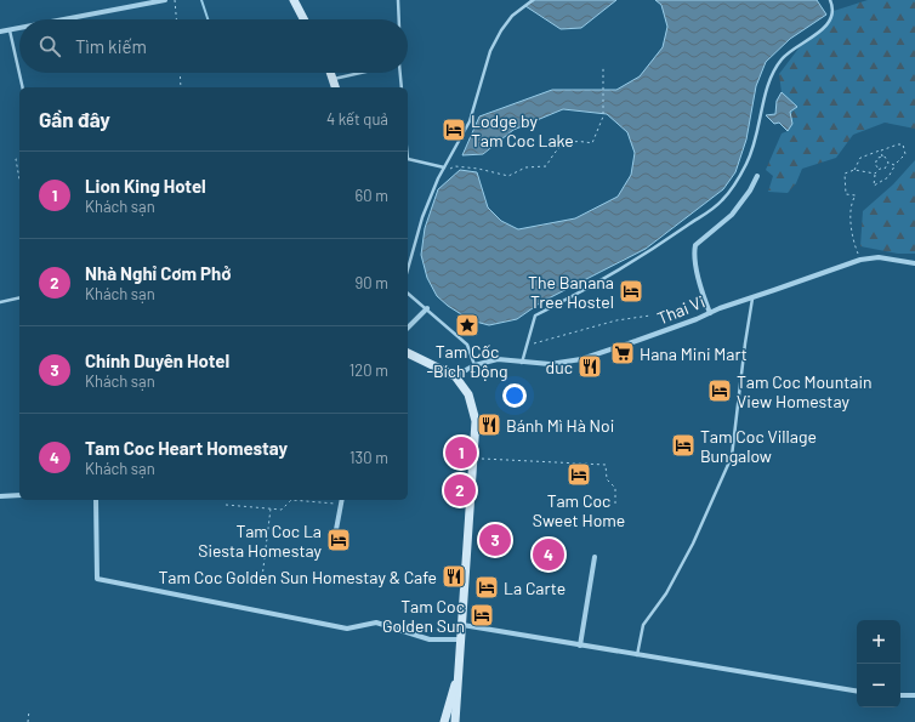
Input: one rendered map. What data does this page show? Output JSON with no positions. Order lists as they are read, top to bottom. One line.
{"streets":{"street":["Thai Vi"]},"places":{"hotel":["Lodge by Tam Coc Lake","The Banana Tree Hostel","Tam Coc Mountain View Homestay","Tam Coc Village Bungalow","Tam Coc Sweet Home","Tam Coc La Siesta Homestay","La Carte","Tam Coc Golden Sun"],"place":["Tam Cốc -Bích Động"],"supermarket":["Hana Mini Mart"],"restaurant":["duc","Bánh Mì Hà Noi","Tam Coc Golden Sun Homestay & Cafe"]},"page":{"search":"Tìm kiếm","heading":["Gần đây","4 kết quả"],"list":[{"mark":"1","name":"Lion King Hotel","note":"Khách sạn","value":"60 m"},{"mark":"2","name":"Nhà Nghỉ Cơm Phở","note":"Khách sạn","value":"90 m"},{"mark":"3","name":"Chính Duyên Hotel","note":"Khách sạn","value":"120 m"},{"mark":"4","name":"Tam Coc Heart Homestay","note":"Khách sạn","value":"130 m"}],"pins":["1","2","3","4"],"map_buttons":["+","−"]}}
